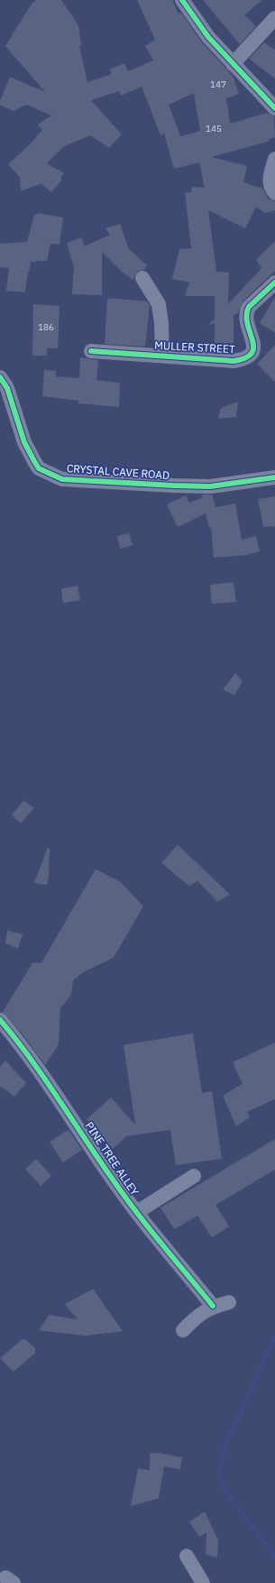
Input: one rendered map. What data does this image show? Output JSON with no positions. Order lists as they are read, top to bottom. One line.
{"streets":{"street":["MULLER STREET","CRYSTAL CAVE ROAD","PINE TREE ALLEY"]},"house_numbers":["147","145","186"]}
